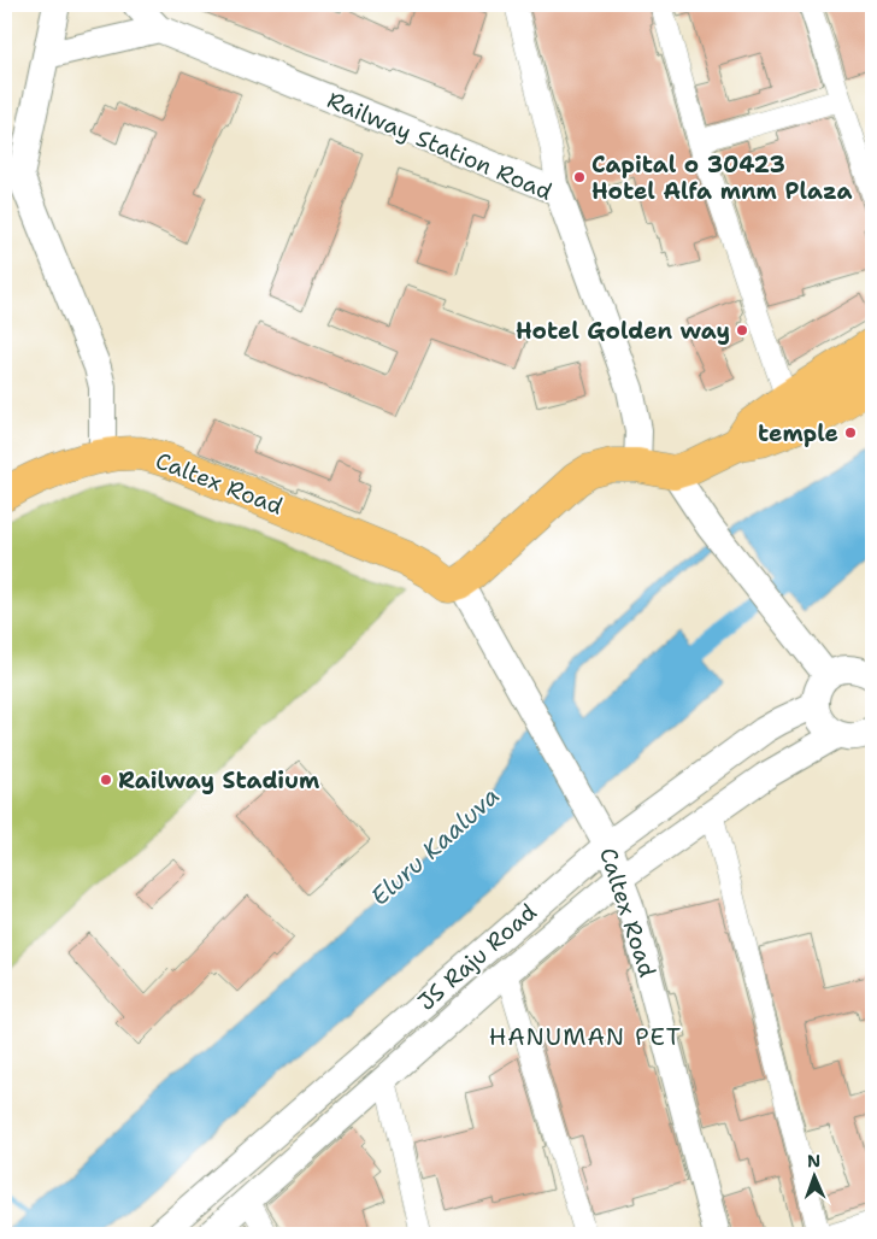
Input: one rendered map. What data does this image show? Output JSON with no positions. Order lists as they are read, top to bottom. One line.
{"streets":{"main road":["Caltex Road"],"street":["Railway Station Road","JS Raju Road"]},"crossings":[["Caltex Road","JS Raju Road"]],"districts":["HANUMAN PET"],"water":["Eluru Kaaluva"],"places":["Capital o 30423 Hotel Alfa mnm Plaza","Hotel Golden way","temple","Railway Stadium"],"north":"top"}
